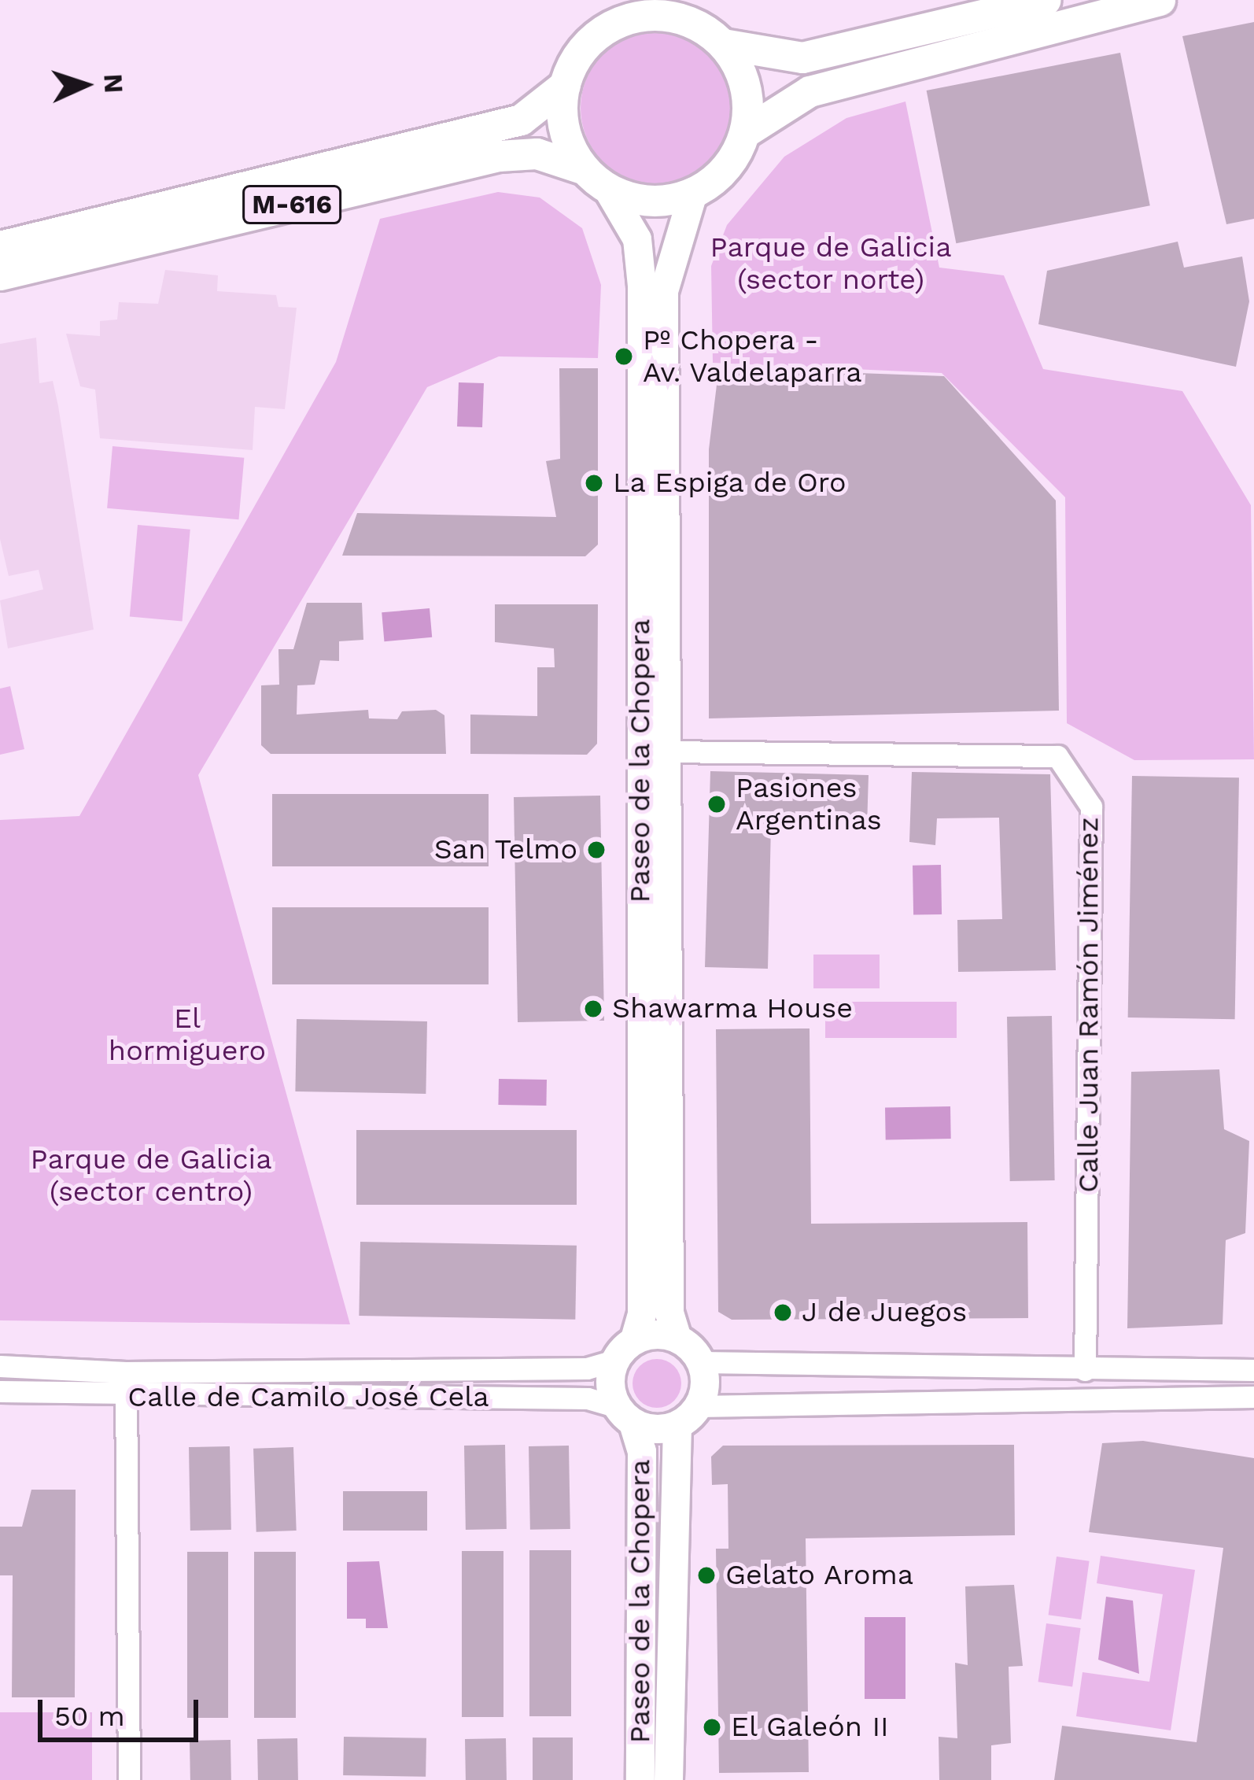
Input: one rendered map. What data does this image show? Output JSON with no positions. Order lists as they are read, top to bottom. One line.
{"streets":{"highway":["M-616"],"main road":["Paseo de la Chopera"],"street":["Calle Juan Ramón Jiménez","Calle de Camilo José Cela"]},"crossings":[["M-616","Paseo de la Chopera"],["Paseo de la Chopera","Calle Juan Ramón Jiménez"],["Paseo de la Chopera","Calle de Camilo José Cela"]],"parks":["Parque de Galicia (sector norte)","El hormiguero","Parque de Galicia (sector centro)"],"places":["Pº Chopera - Av. Valdelaparra","La Espiga de Oro","Pasiones Argentinas","San Telmo","Shawarma House","J de Juegos","Gelato Aroma","El Galeón II"],"scale_bar":"50 m","north":"right"}
